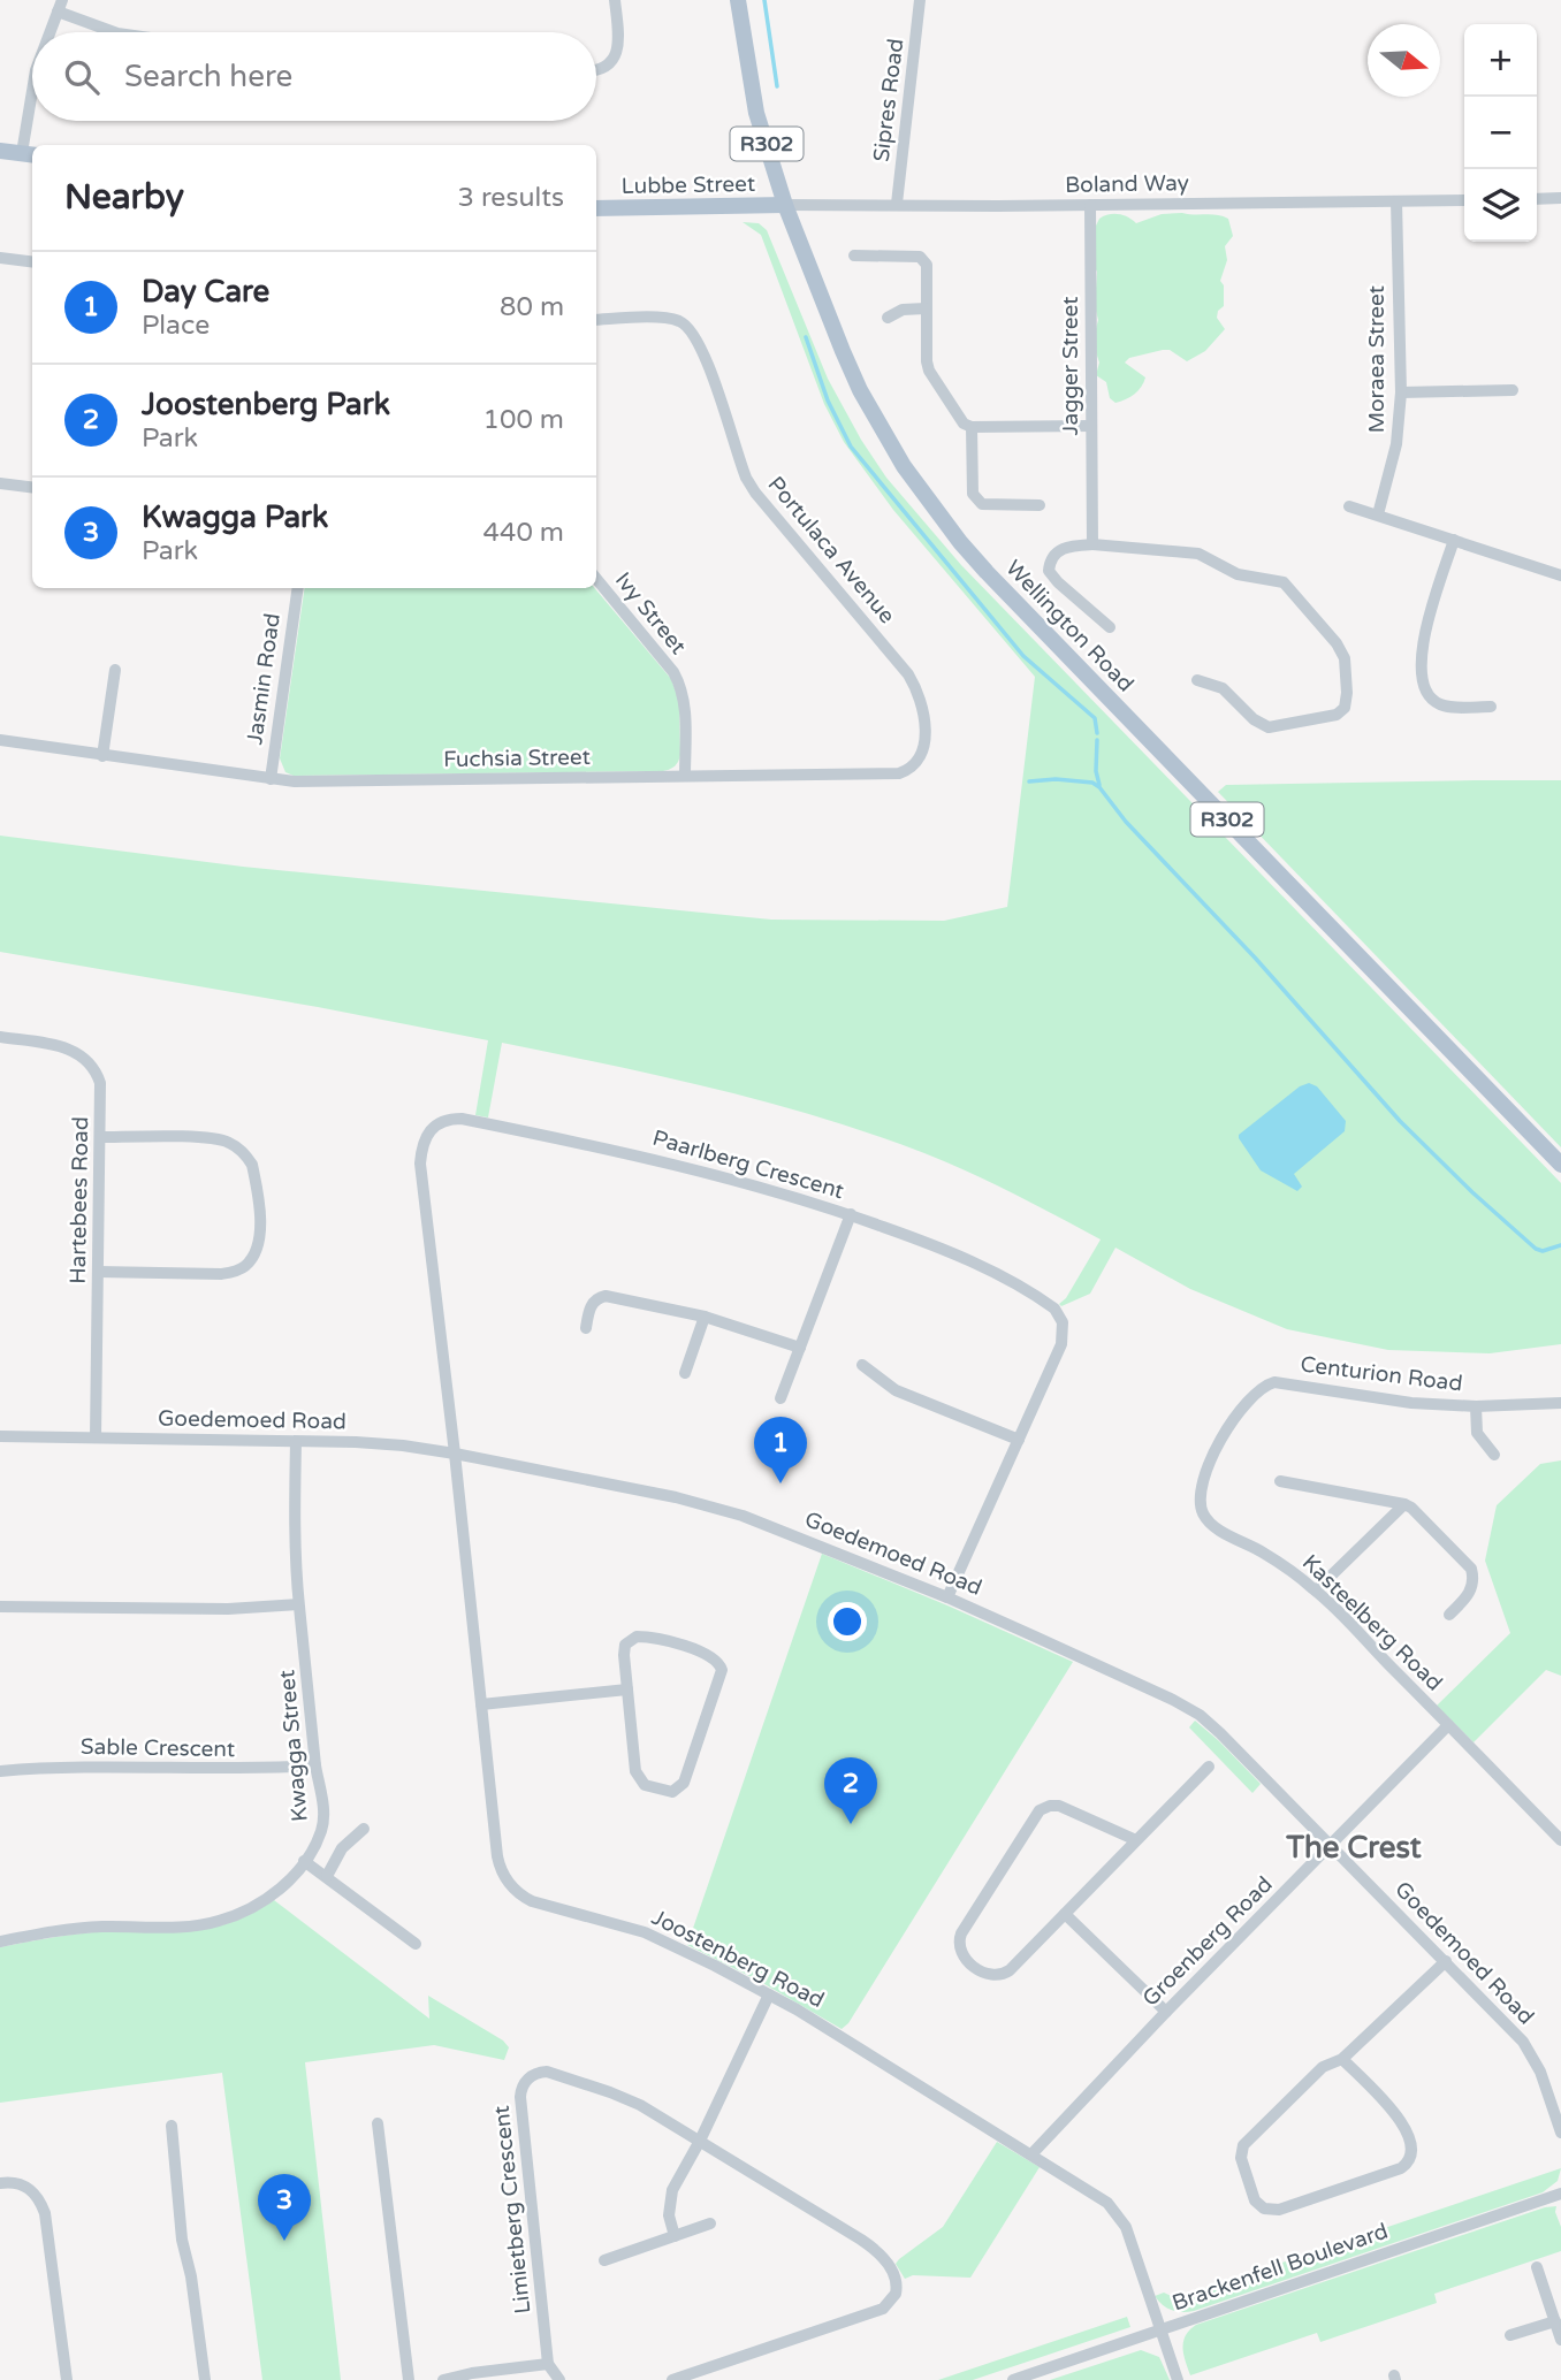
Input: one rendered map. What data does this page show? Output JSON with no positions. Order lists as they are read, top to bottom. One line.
{"streets":{"main road":["R302","Lubbe Street","Wellington Road"],"street":["Sipres Road","Boland Way","Moraea Street","Jagger Street","Portulaca Avenue","Ivy Street","Jasmin Road","Fuchsia Street","Paarlberg Crescent","Hartebees Road","Centurion Road","Goedemoed Road","Kasteelberg Road","Kwagga Street","Sable Crescent","Groenberg Road","Joostenberg Road","Limietberg Crescent","Brackenfell Boulevard"]},"crossings":[["Sipres Road","Boland Way"],["Boland Way","Lubbe Street"],["Boland Way","Moraea Street"],["Boland Way","Jagger Street"],["Boland Way","Wellington Road"],["Lubbe Street","Wellington Road"],["Portulaca Avenue","Fuchsia Street"],["Ivy Street","Fuchsia Street"],["Jasmin Road","Fuchsia Street"],["Paarlberg Crescent","Goedemoed Road"],["Paarlberg Crescent","Joostenberg Road"],["Hartebees Road","Goedemoed Road"],["Centurion Road","Kasteelberg Road"],["Goedemoed Road","Kwagga Street"],["Goedemoed Road","Groenberg Road"],["Goedemoed Road","Joostenberg Road"],["Kasteelberg Road","Groenberg Road"],["Kwagga Street","Sable Crescent"],["Groenberg Road","Joostenberg Road"],["Joostenberg Road","Brackenfell Boulevard"]],"districts":["The Crest"],"north":"right","page":{"map_buttons":["+","−"],"search":"Search here","heading":["Nearby","3 results"],"list":[{"mark":"1","name":"Day Care","note":"Place","value":"80 m"},{"mark":"2","name":"Joostenberg Park","note":"Park","value":"100 m"},{"mark":"3","name":"Kwagga Park","note":"Park","value":"440 m"}],"pins":["1","2","3"]}}
